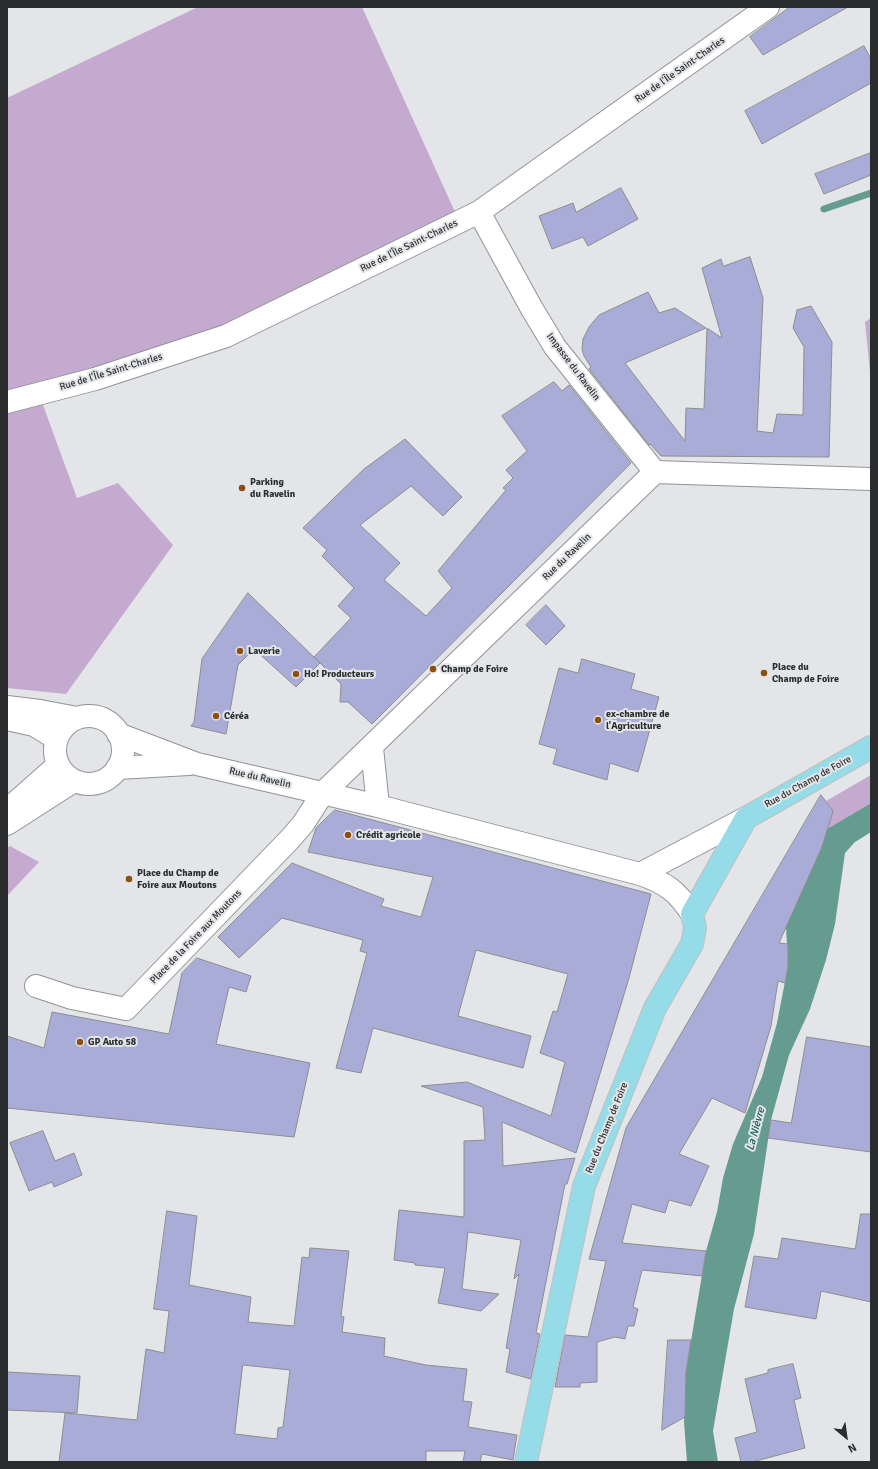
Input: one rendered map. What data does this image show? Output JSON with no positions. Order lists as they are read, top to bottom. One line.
{"streets":{"main road":["Rue de l'Île Saint-Charles","Impasse du Ravelin","Rue du Ravelin","Rue du Champ de Foire","Place de la Foire aux Moutons"]},"crossings":[["Rue de l'Île Saint-Charles","Impasse du Ravelin"],["Impasse du Ravelin","Rue du Ravelin"],["Rue du Ravelin","Rue du Champ de Foire"],["Rue du Ravelin","Place de la Foire aux Moutons"]],"water":["La Nièvre"],"places":["Parking du Ravelin","Laverie","Champ de Foire","Place du Champ de Foire","Ho! Producteurs","Céréa","ex-chambre de l'Agriculture","Crédit agricole","Place du Champ de Foire aux Moutons","GP Auto 58"],"north":"bottom right"}
